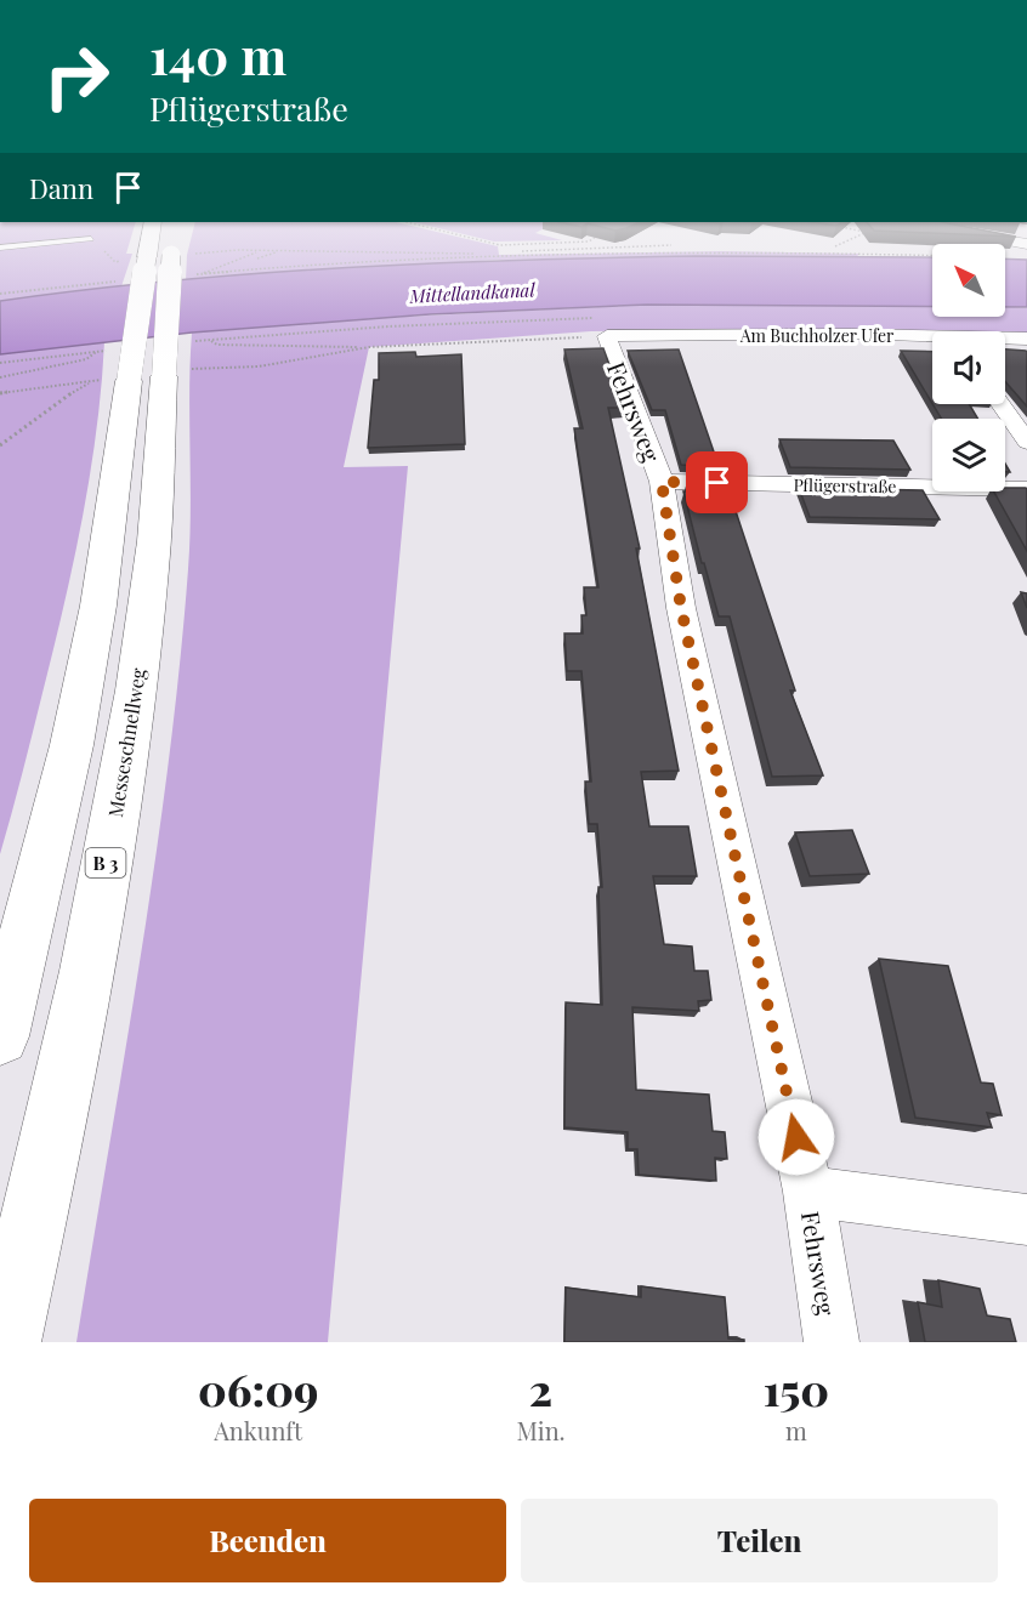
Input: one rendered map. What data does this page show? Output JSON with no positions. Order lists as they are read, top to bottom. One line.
{"streets":{"highway":["Messeschnellweg","B 3"],"street":["Am Buchholzer Ufer","Fehrsweg","Pflügerstraße"]},"crossings":[["Am Buchholzer Ufer","Fehrsweg"],["Fehrsweg","Pflügerstraße"]],"water":["Mittellandkanal"],"north":"top left","page":{"turn":["140 m","Pflügerstraße"],"then":"Dann","eta":["06:09","Ankunft","2","Min.","150","m"],"buttons":["Beenden","Teilen"]}}
